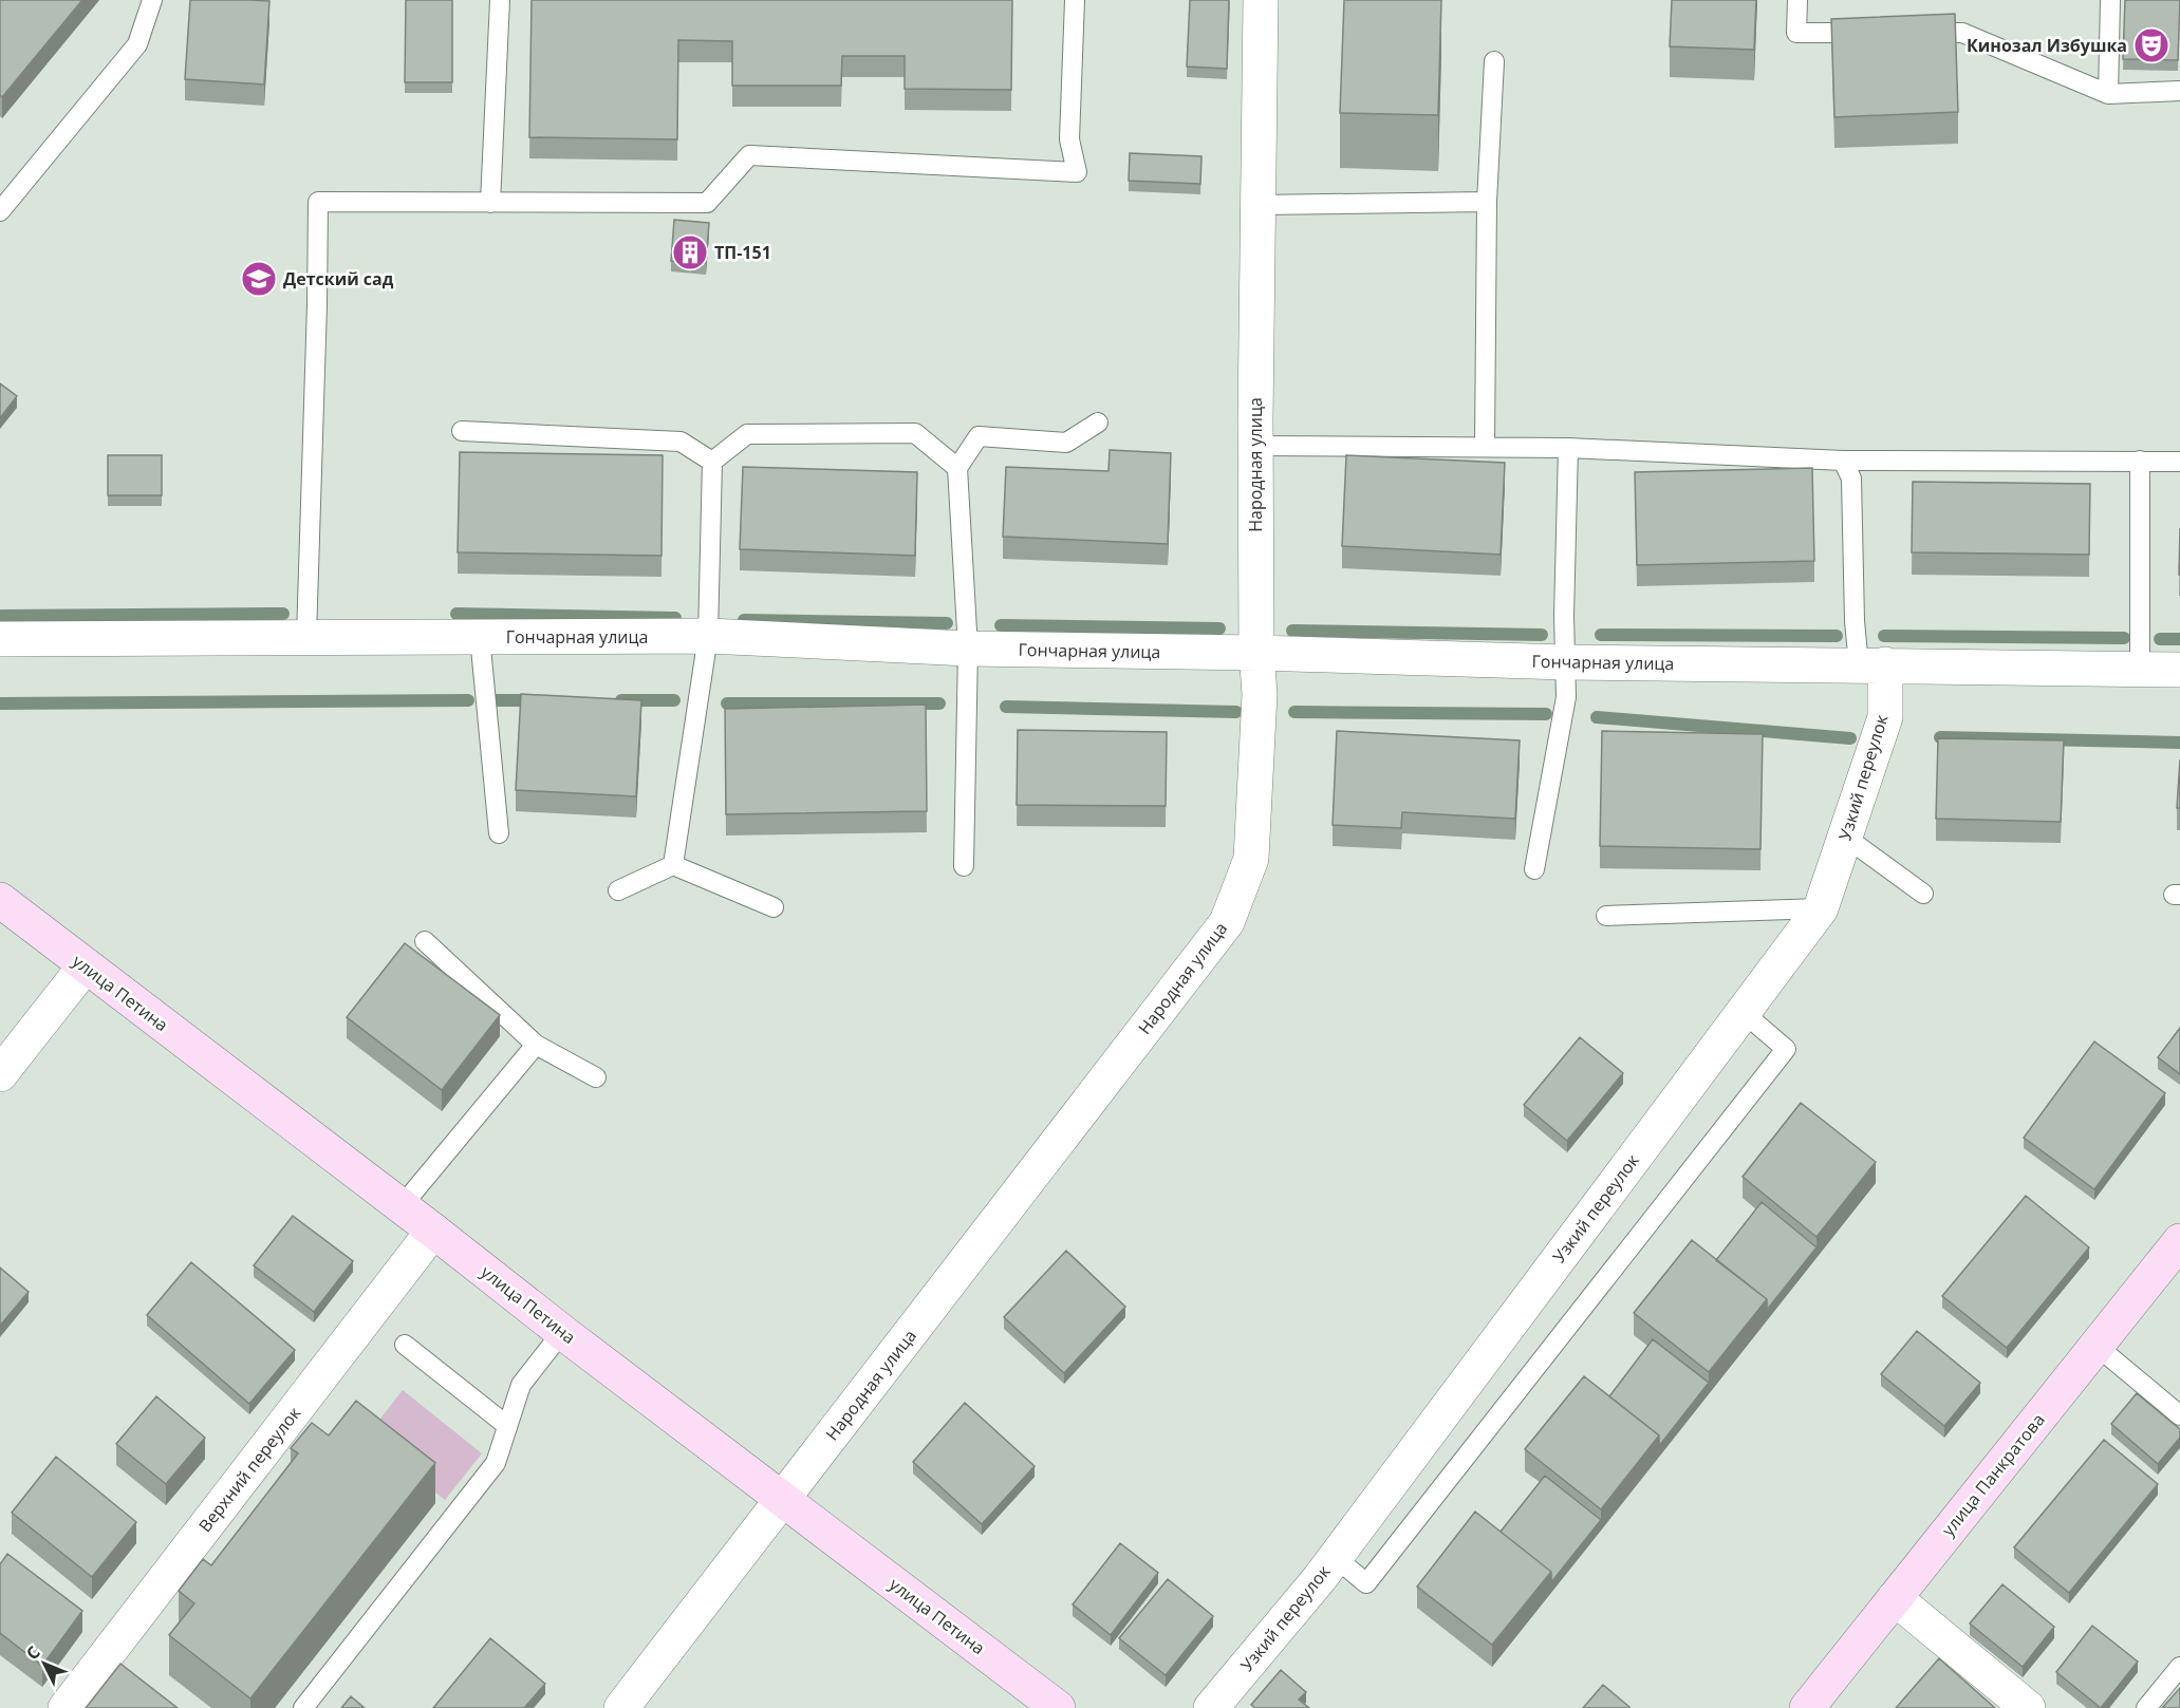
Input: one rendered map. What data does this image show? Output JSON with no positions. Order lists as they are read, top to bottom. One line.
{"streets":{"street":["Народная улица","Гончарная улица","Узкий переулок","улица Петина","Верхний переулок","улица Панкратова"]},"crossings":[["Народная улица","Гончарная улица"],["Народная улица","улица Петина"],["Гончарная улица","Узкий переулок"],["улица Петина","Верхний переулок"]],"places":{"theatre":["Кинозал Избушка"],"building":["ТП-151"],"school or university":["Детский сад"]},"north":"top left"}
